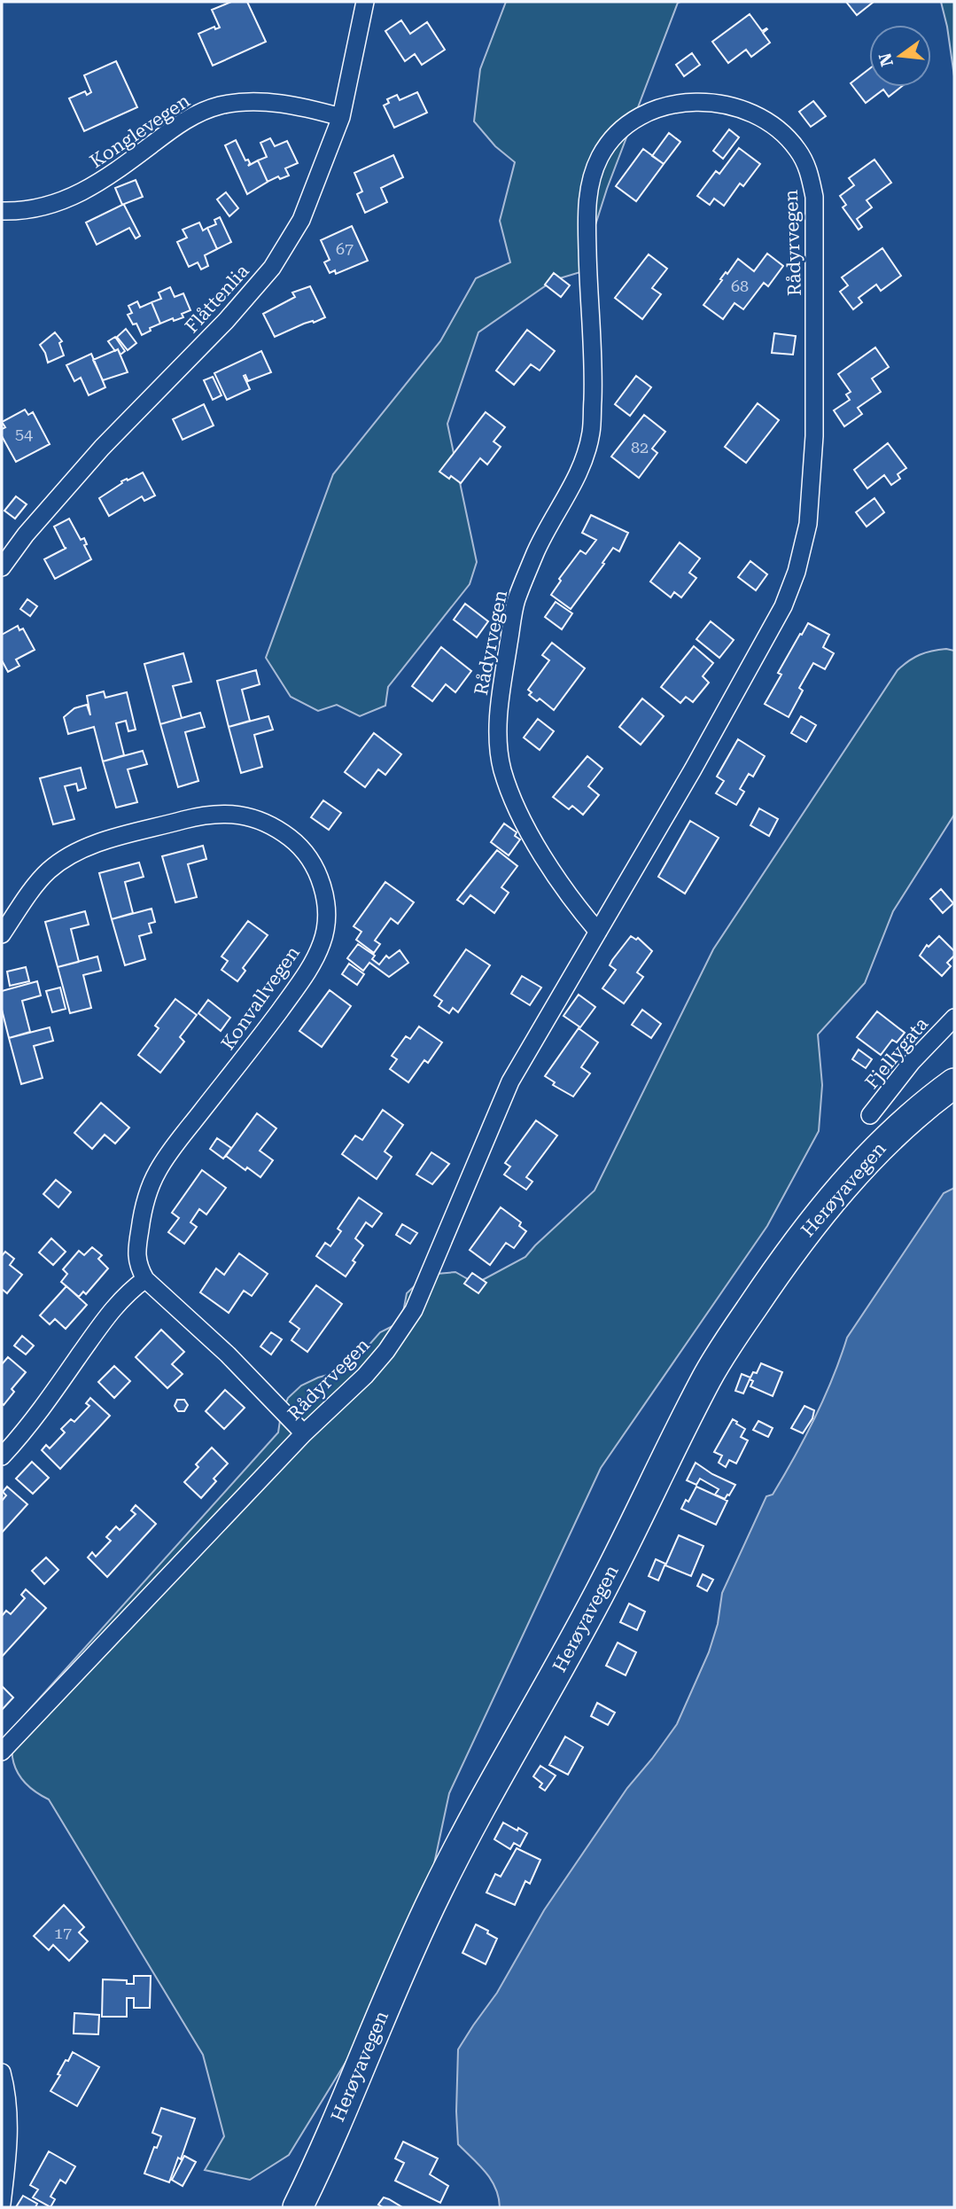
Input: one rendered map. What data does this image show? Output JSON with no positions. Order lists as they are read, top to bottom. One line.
{"streets":{"highway":["Herøyavegen"],"street":["Konglevegen","Rådyrvegen","Flåttenlia","Konvallvegen","Fjellygata"]},"crossings":[["Konglevegen","Flåttenlia"]],"house_numbers":["67","68","54","82","17"],"north":"left"}
